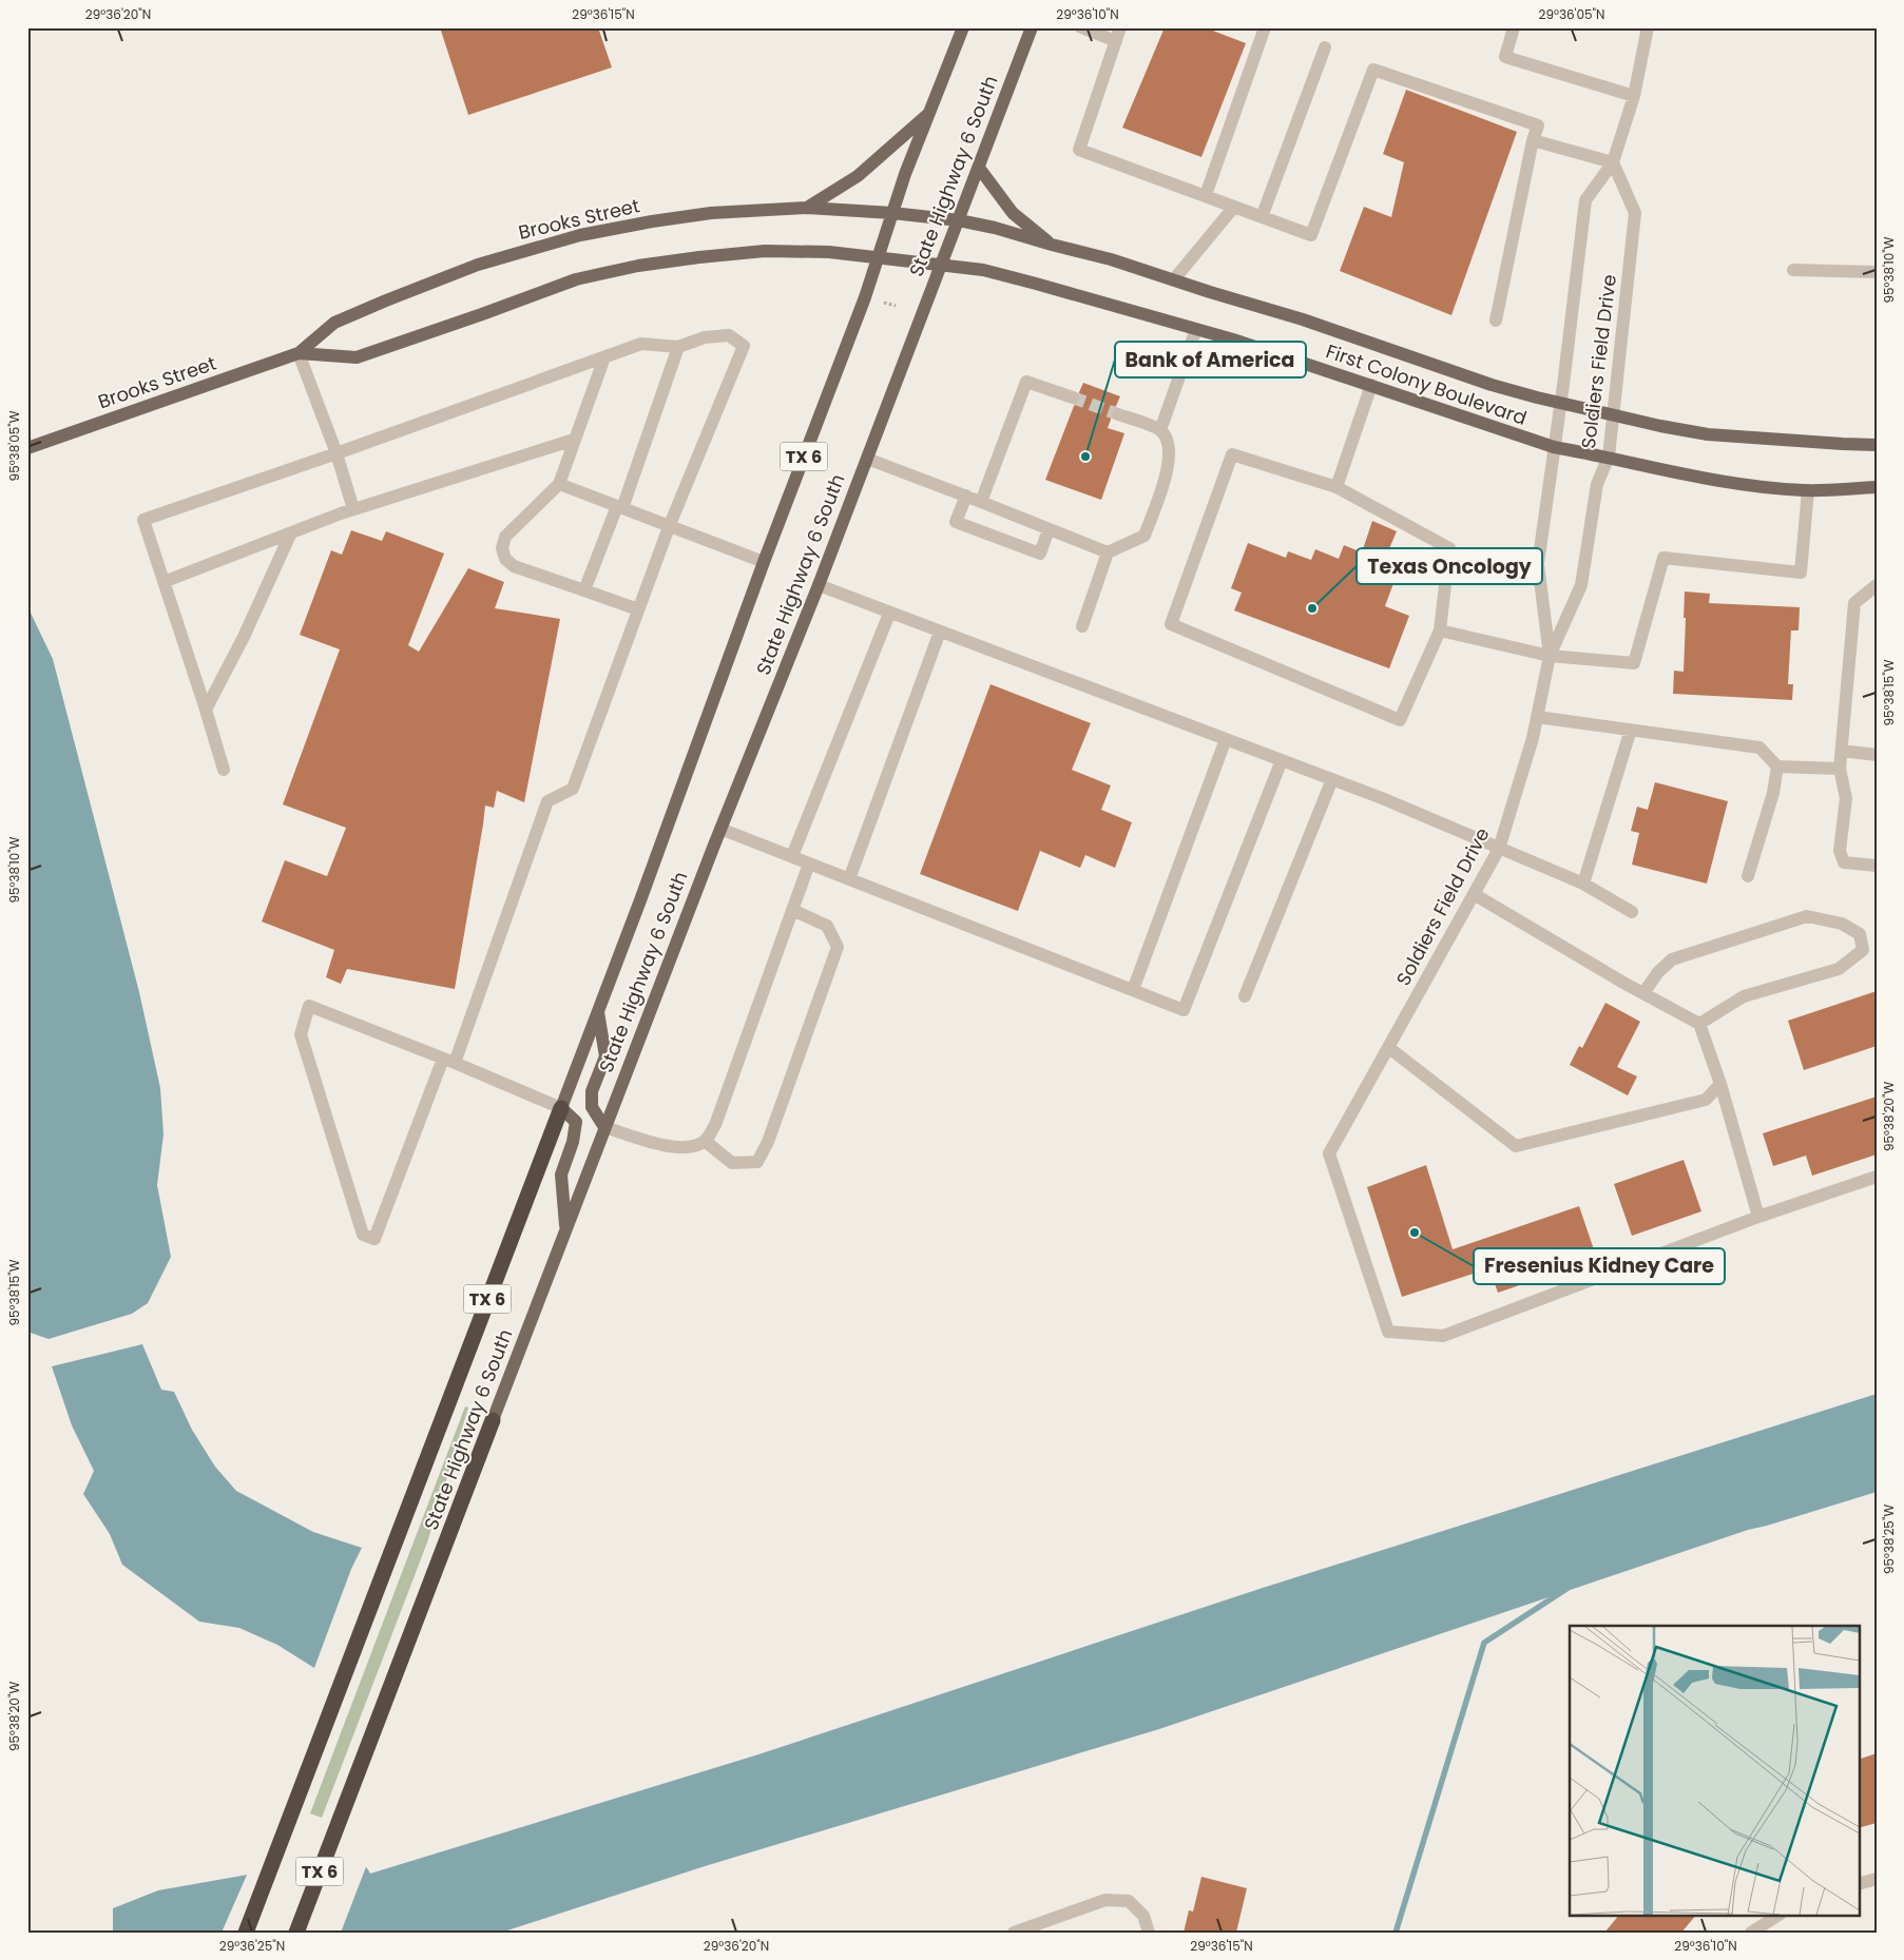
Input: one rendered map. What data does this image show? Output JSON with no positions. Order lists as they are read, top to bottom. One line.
{"streets":{"highway":["State Highway 6 South","TX 6"],"main road":["Brooks Street","First Colony Boulevard"],"street":["Soldiers Field Drive"]},"crossings":[["State Highway 6 South","Brooks Street"],["State Highway 6 South","First Colony Boulevard"],["Brooks Street","First Colony Boulevard"],["Soldiers Field Drive","First Colony Boulevard"]],"places":["Bank of America","Texas Oncology","Fresenius Kidney Care"],"coordinates":["29°36'20\"N","29°36'15\"N","29°36'10\"N","29°36'05\"N","95°38'10\"W","95°38'05\"W","95°38'15\"W","95°38'20\"W","95°38'25\"W","29°36'25\"N"]}
